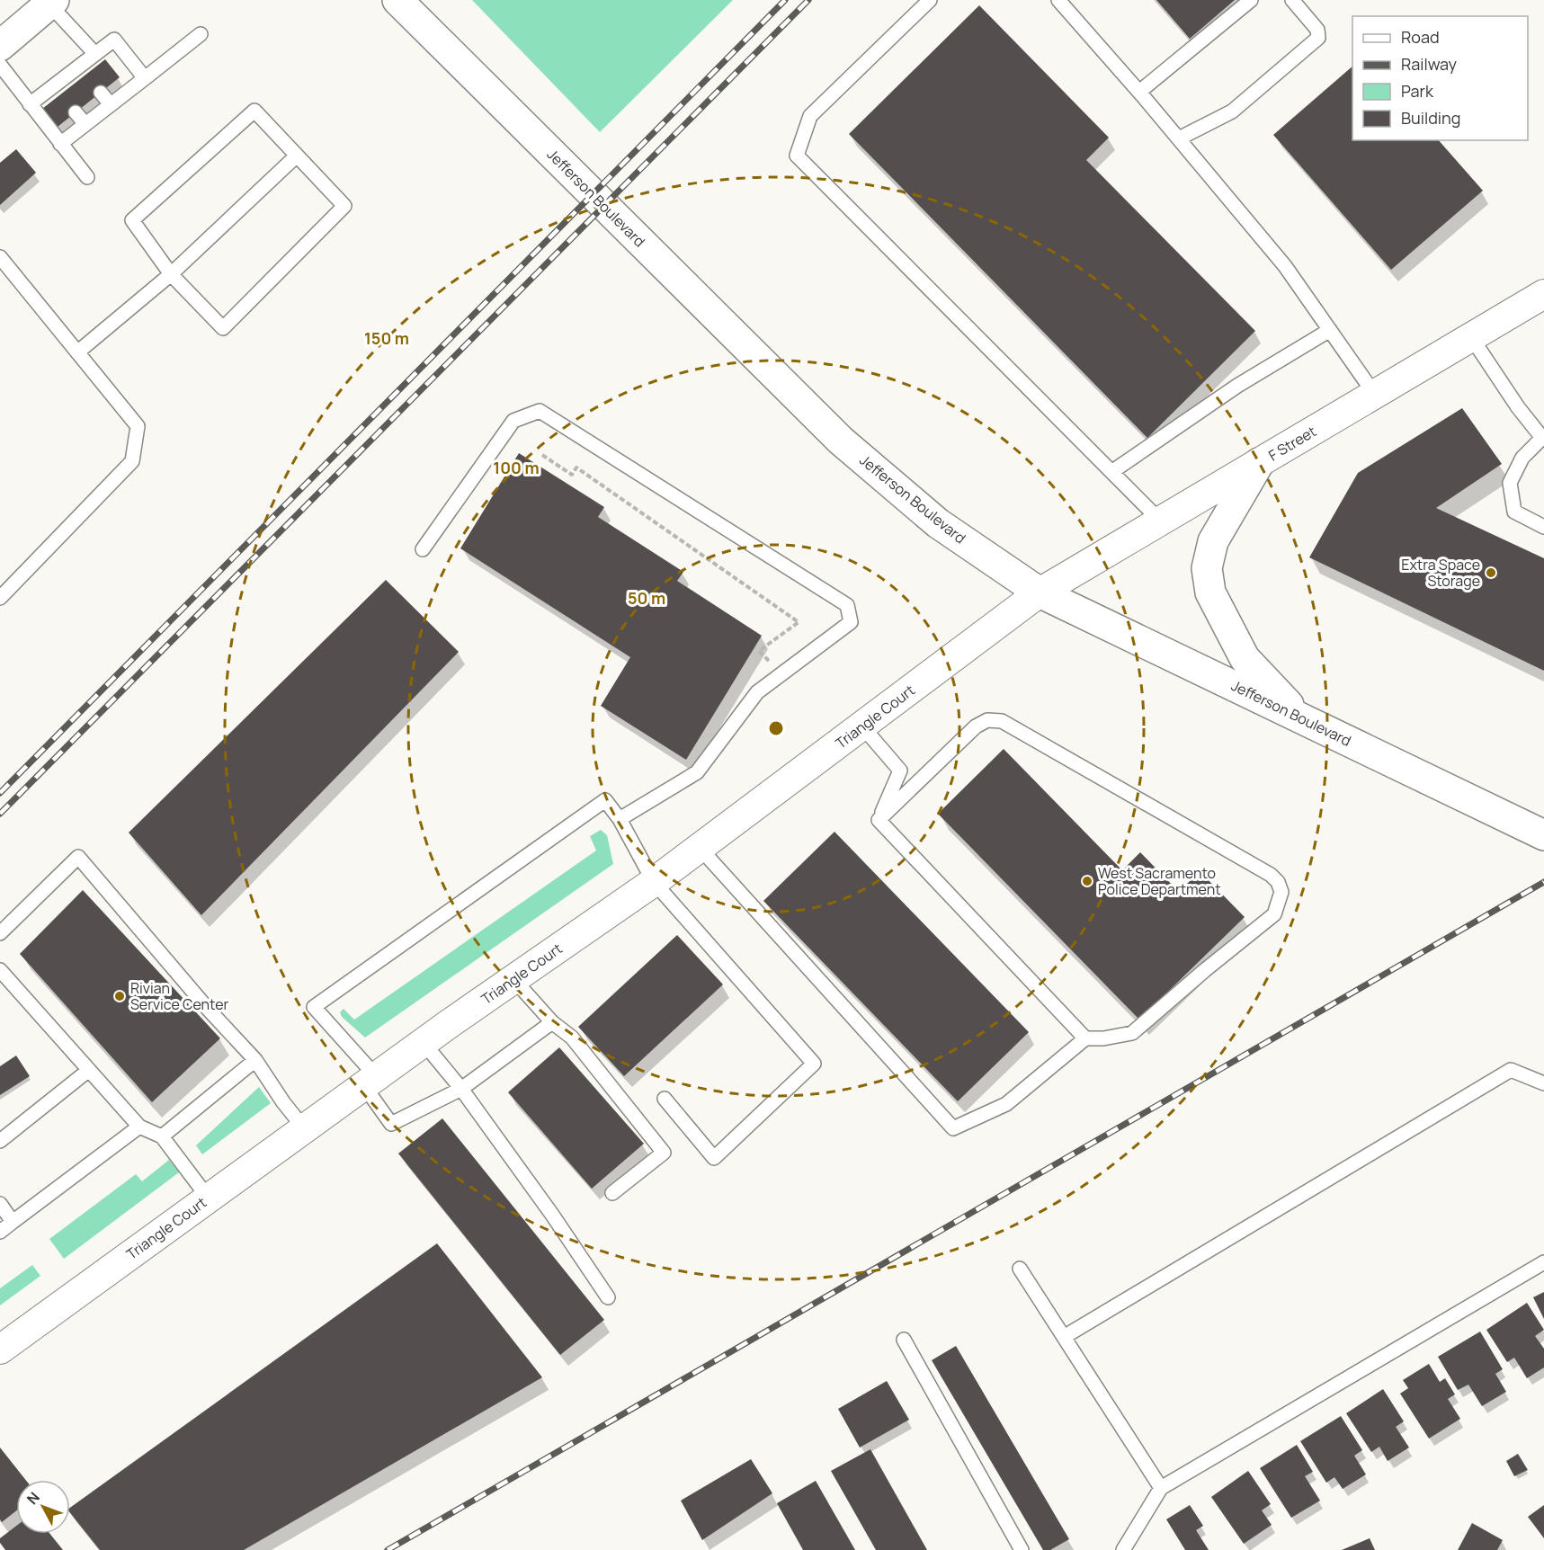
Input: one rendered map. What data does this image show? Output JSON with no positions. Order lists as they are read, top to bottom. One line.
{"streets":{"main road":["Jefferson Boulevard"],"street":["F Street","Triangle Court"]},"crossings":[["Jefferson Boulevard","F Street"],["Jefferson Boulevard","Triangle Court"],["F Street","Triangle Court"]],"places":["Extra Space Storage","West Sacramento Police Department","Rivian Service Center"],"legend":["Road","Railway","Park","Building"],"north":"top left","rings":["150 m","100 m","50 m"]}
